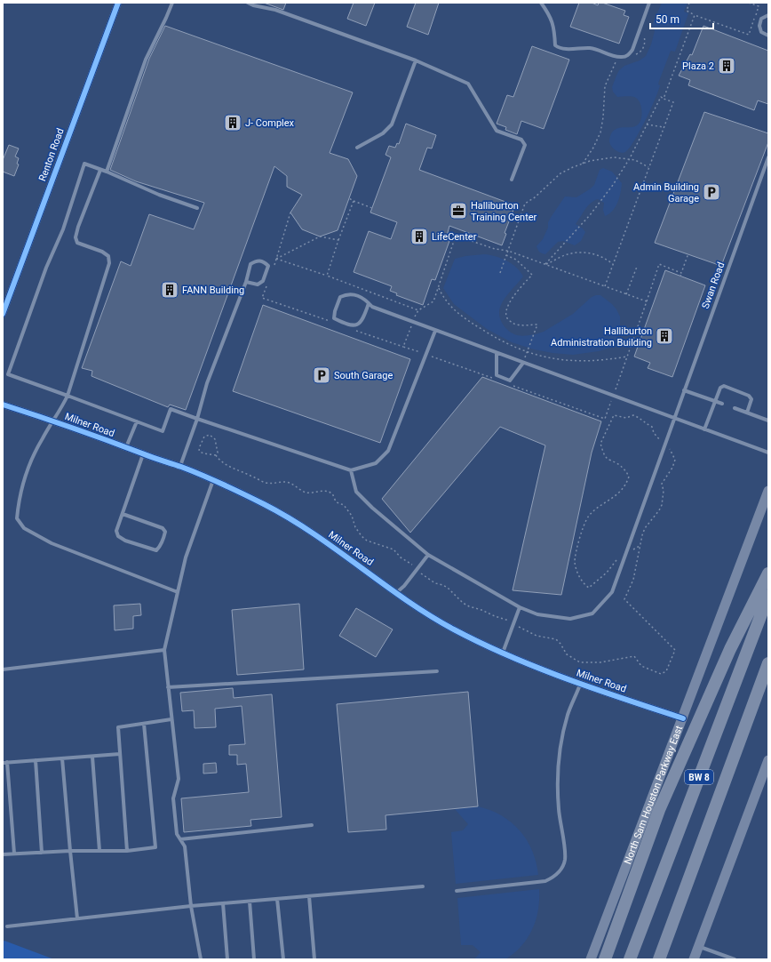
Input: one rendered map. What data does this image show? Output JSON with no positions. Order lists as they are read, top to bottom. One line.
{"streets":{"highway":["BW 8"],"main road":["North Sam Houston Parkway East"],"street":["Renton Road","Milner Road"],"lane":["Swan Road"]},"crossings":[["Milner Road","North Sam Houston Parkway East"]],"places":{"building":["Plaza 2","J- Complex","LifeCenter","FANN Building","Halliburton Administration Building"],"parking":["Admin Building Garage","South Garage"],"office":["Halliburton Training Center"]},"scale_bar":"50 m"}
